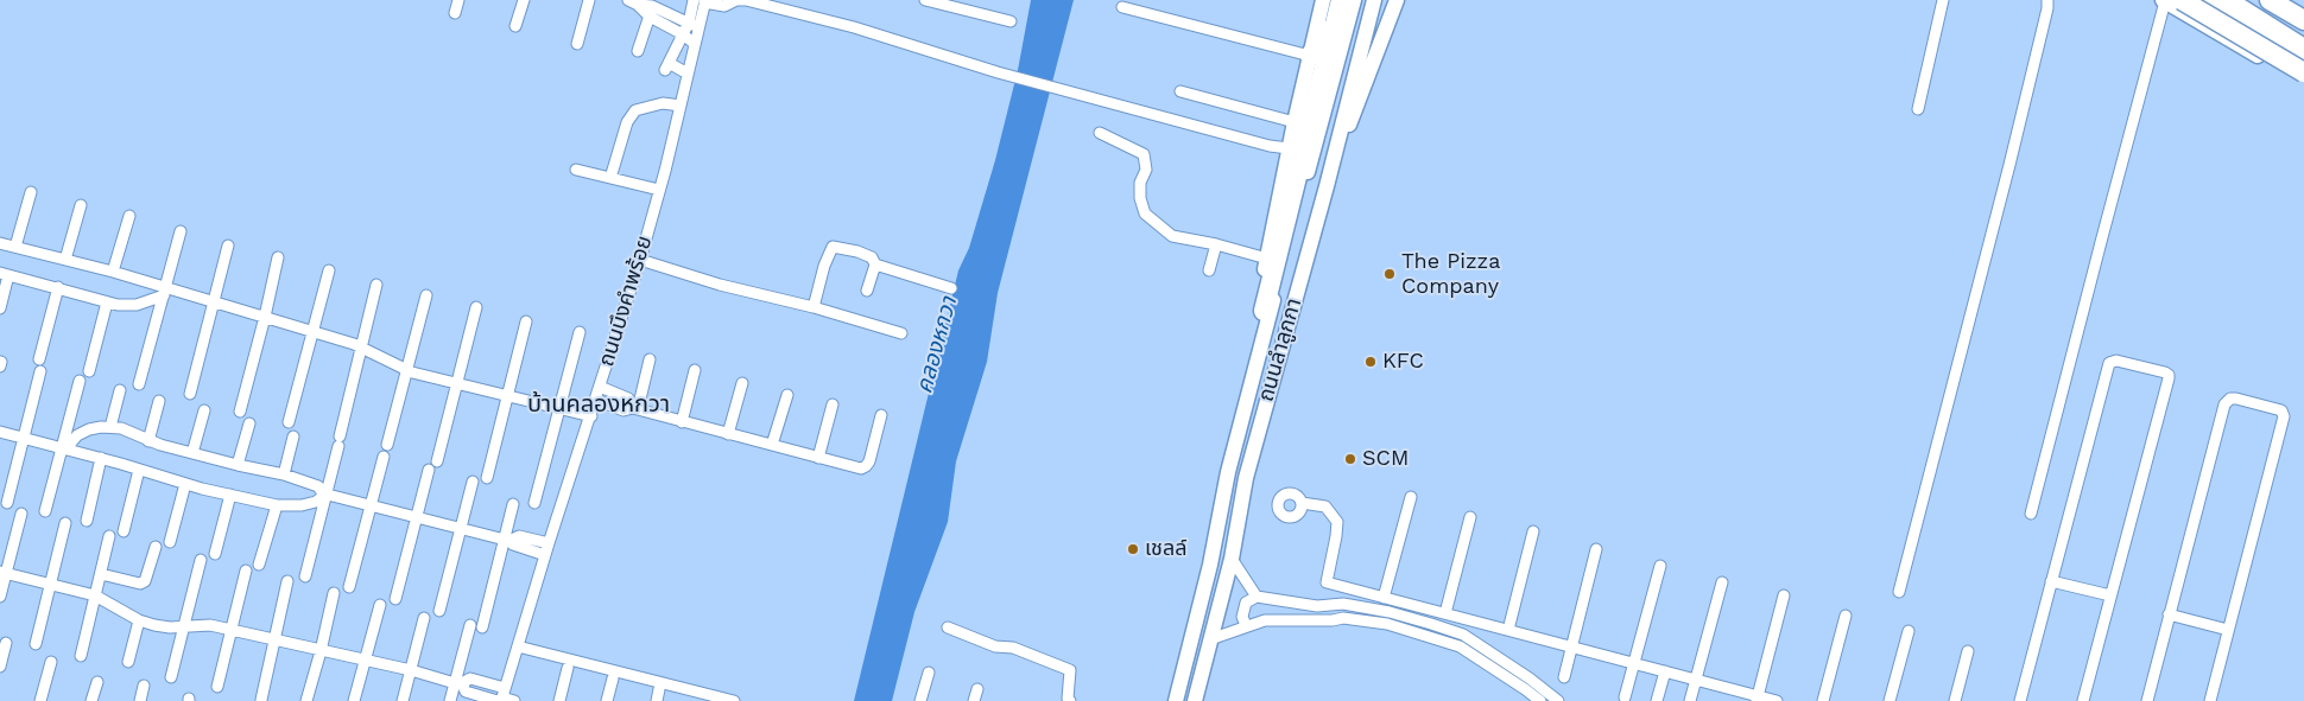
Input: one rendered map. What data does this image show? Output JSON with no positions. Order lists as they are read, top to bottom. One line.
{"streets":{"main road":["ถนนลำลูกกา"],"street":["ถนนบึงคำพร้อย"]},"districts":["บ้านคลองหกวา"],"water":["คลองหกวา"],"places":["The Pizza Company","KFC","SCM","เชลล์"]}
